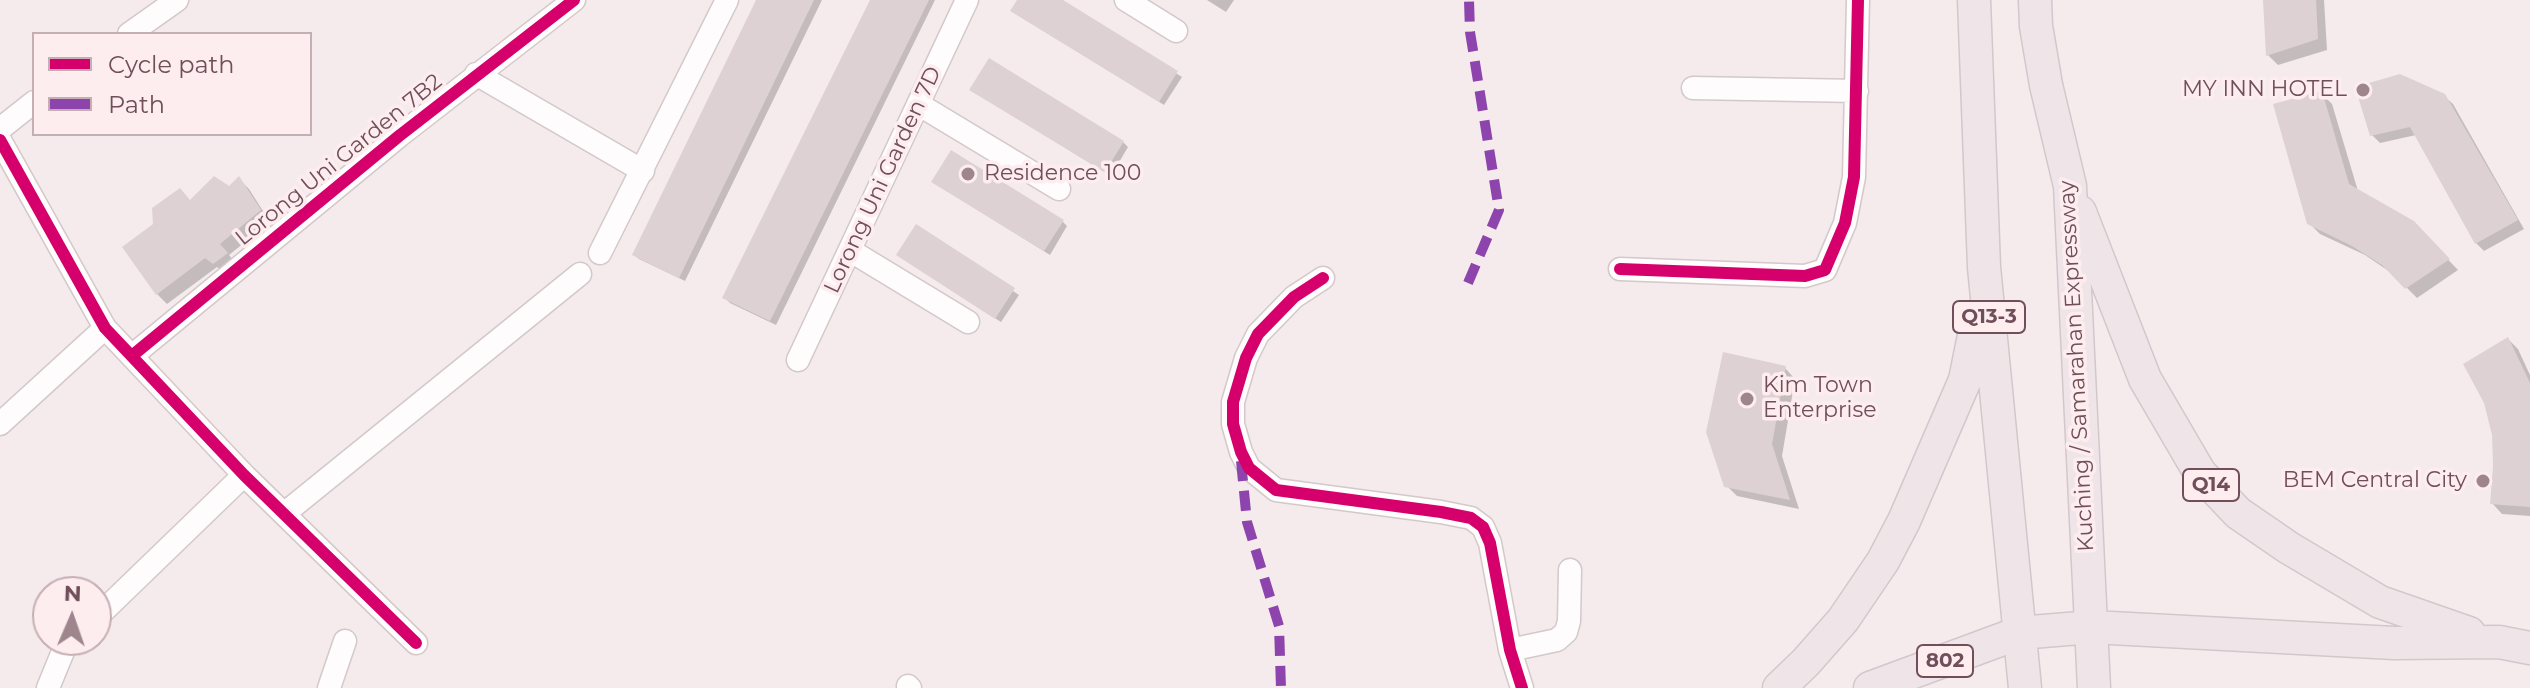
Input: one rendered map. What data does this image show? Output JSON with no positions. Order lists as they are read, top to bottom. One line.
{"streets":{"highway":["Q13-3","Kuching / Samarahan Expressway","Q14","802"],"street":["Lorong Uni Garden 7B2","Lorong Uni Garden 7D"]},"crossings":[["Q13-3","802"],["Kuching / Samarahan Expressway","Q14"]],"places":["MY INN HOTEL","Residence 100","Kim Town Enterprise","BEM Central City"],"legend":["Cycle path","Path"],"north":"top"}
